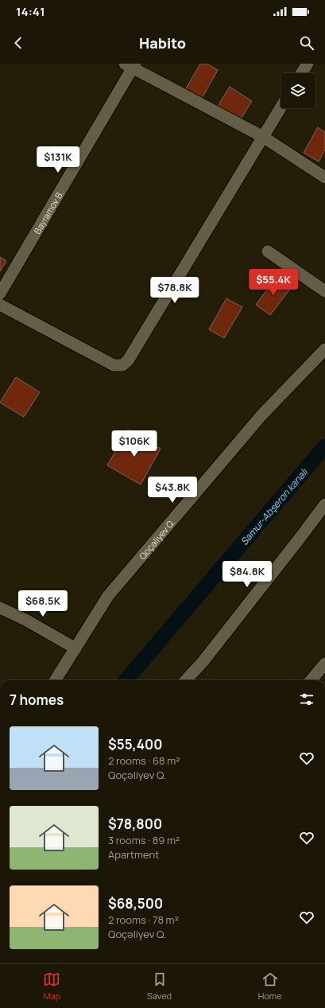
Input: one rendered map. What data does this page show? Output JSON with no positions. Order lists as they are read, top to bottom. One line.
{"streets":{"street":["Bayramov B.","Qoçəliyev Q."]},"water":["Samur-Abşeron kanalı"],"page":{"status":"14:41","header":"Habito","price":["$131K","$55.4K","$78.8K","$106K","$43.8K","$84.8K","$68.5K"],"heading":"7 homes","list":[{"name":"$55,400","note":"2 rooms · 68 m² · Qoçəliyev Q."},{"name":"$78,800","note":"3 rooms · 89 m² · Apartment"},{"name":"$68,500","note":"2 rooms · 78 m² · Qoçəliyev Q."}],"tabs":["Map","Saved","Home"]}}
